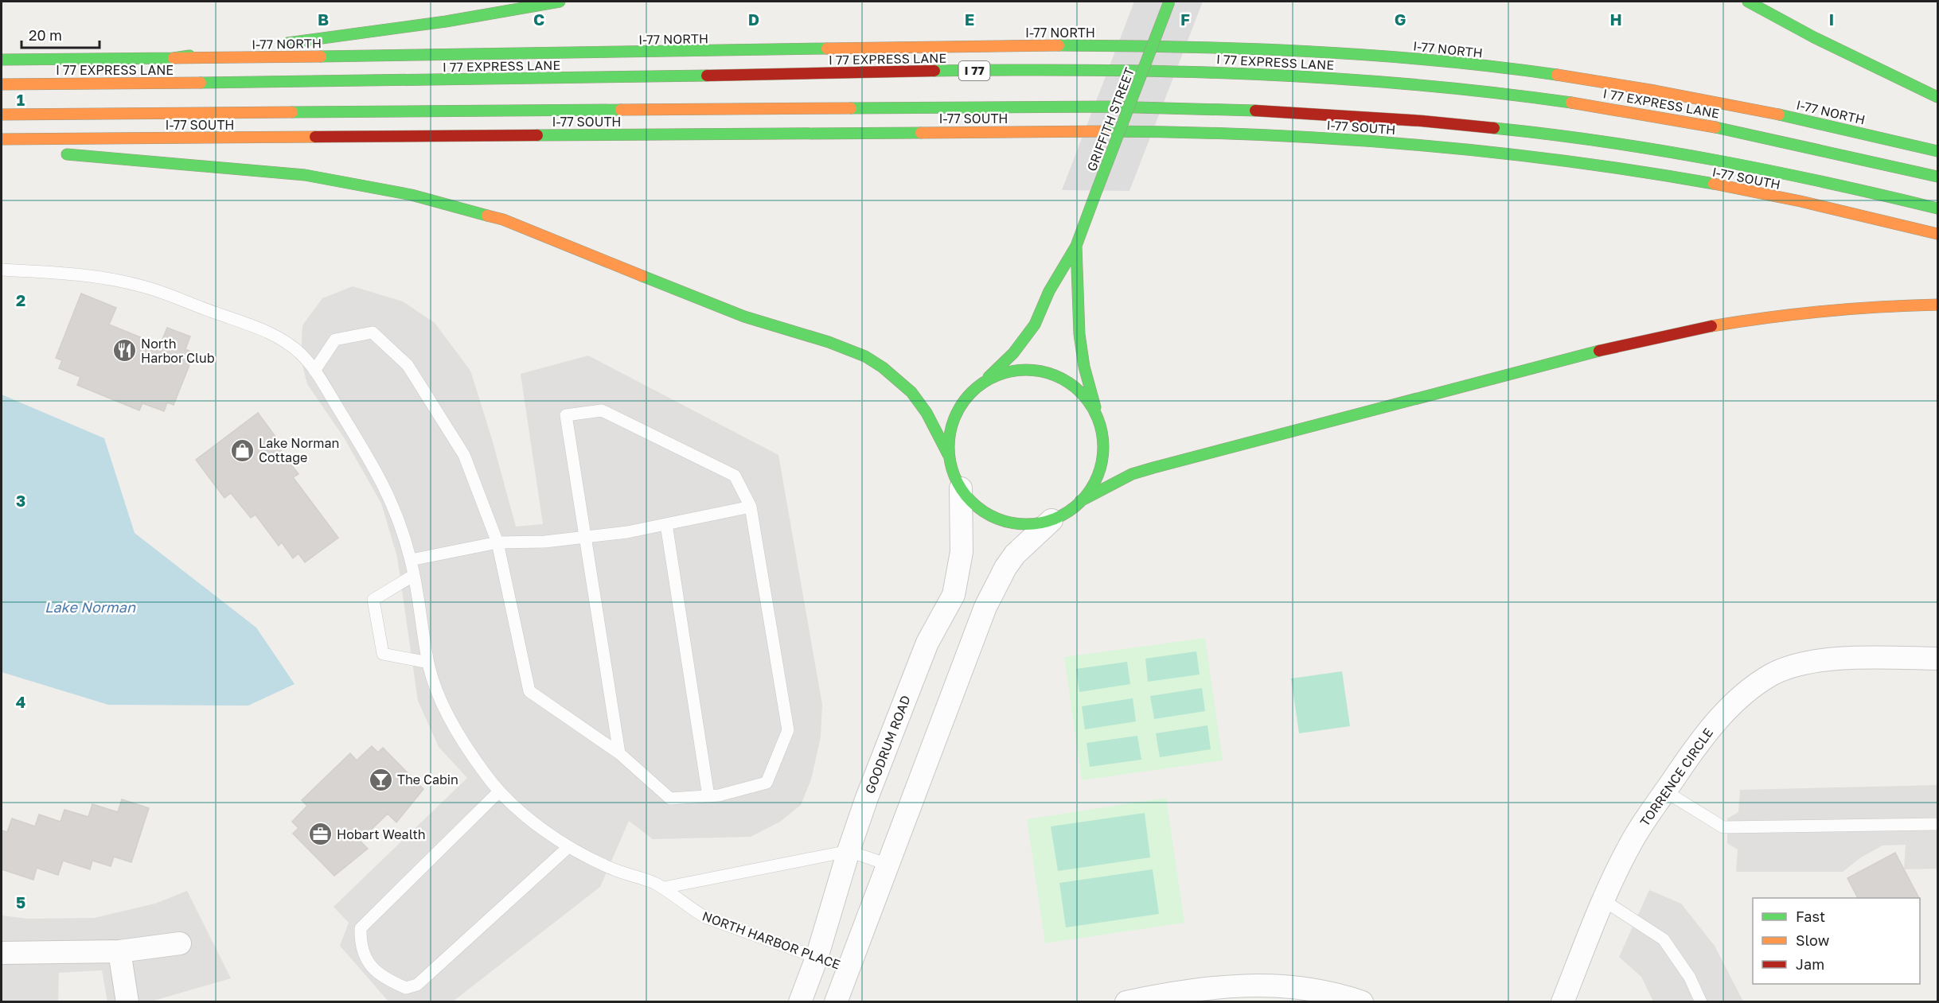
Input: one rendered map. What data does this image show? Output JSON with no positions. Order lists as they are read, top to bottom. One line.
{"streets":{"main road":["I-77 NORTH","I 77 EXPRESS LANE","I 77","I-77 SOUTH","GRIFFITH STREET"],"street":["GOODRUM ROAD","TORRENCE CIRCLE"],"lane":["NORTH HARBOR PLACE"]},"crossings":[["I-77 NORTH","I 77"],["GRIFFITH STREET","GOODRUM ROAD"],["GOODRUM ROAD","NORTH HARBOR PLACE"]],"water":["Lake Norman"],"places":{"restaurant":["North Harbor Club"],"shop":["Lake Norman Cottage"],"bar":["The Cabin"],"office":["Hobart Wealth"]},"legend":["Fast","Slow","Jam"],"scale_bar":"20 m","grid":{"columns":["B","C","D","E","F","G","H","I"],"rows":["1","2","3","4","5"]}}
